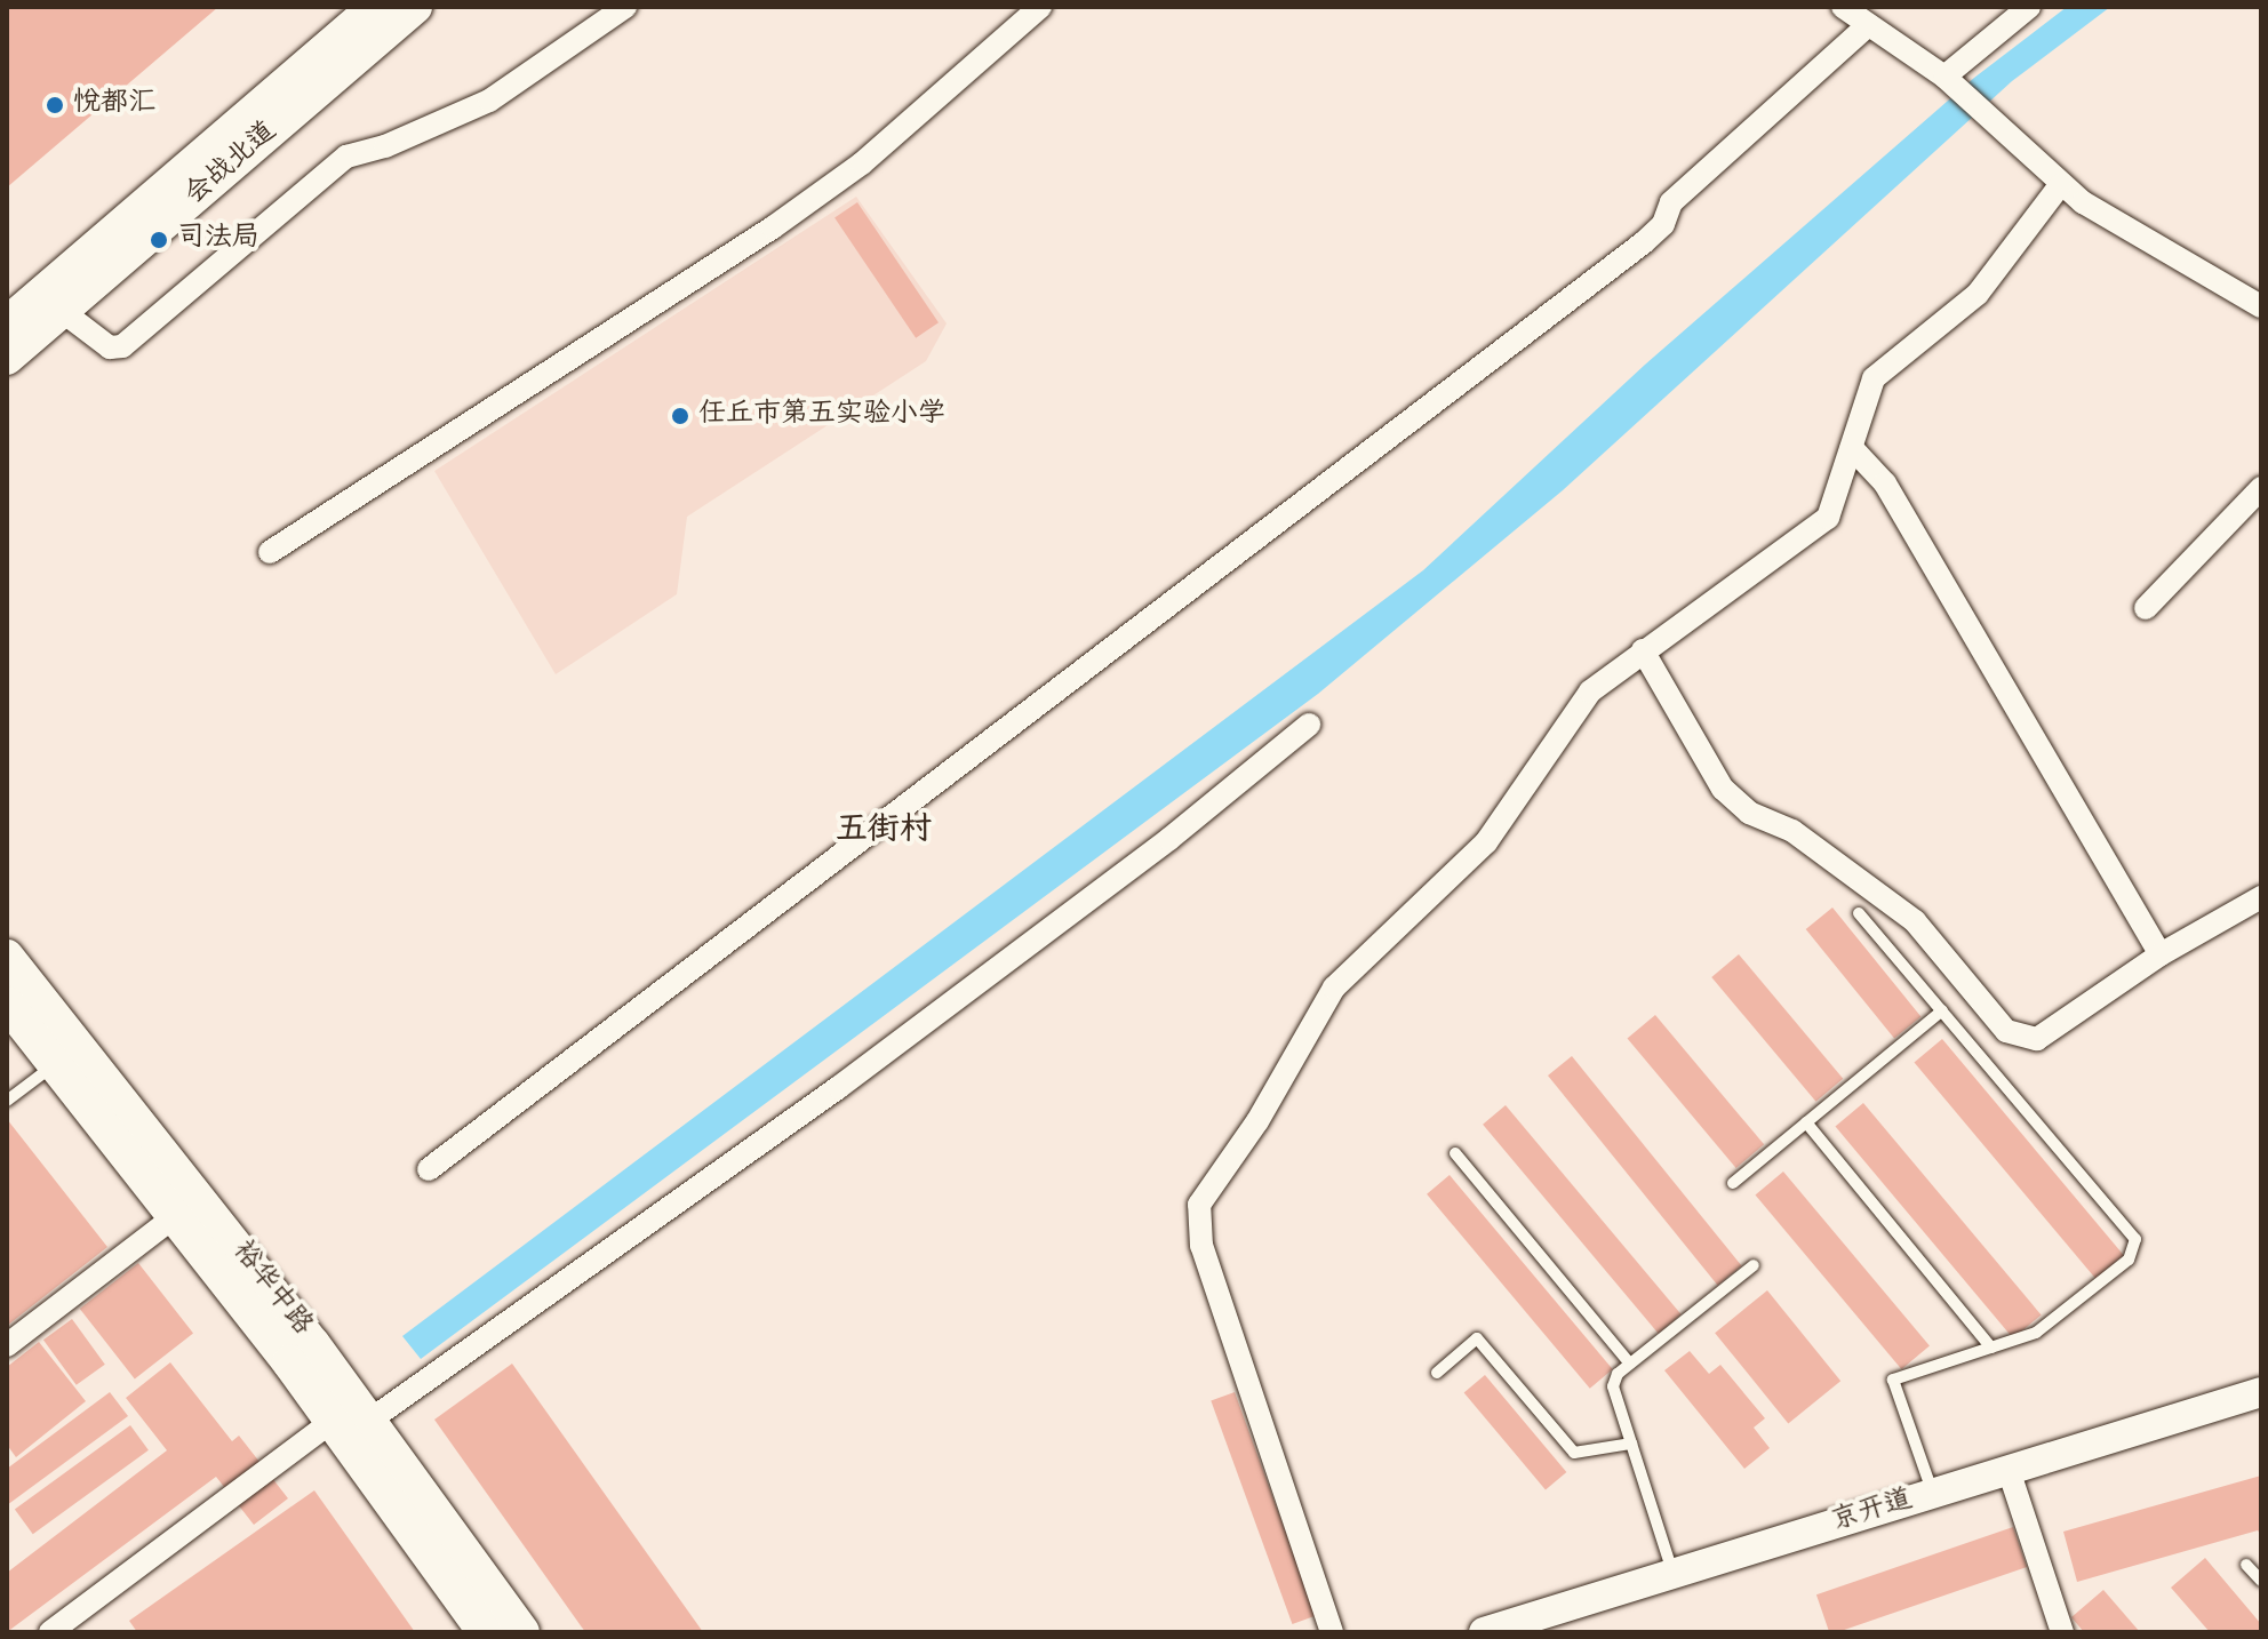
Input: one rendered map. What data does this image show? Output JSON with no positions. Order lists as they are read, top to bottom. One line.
{"streets":{"main road":["会战北道","裕华中路","京开道"]},"districts":["五街村"],"places":["悦都汇","司法局","任丘市第五实验小学"]}
